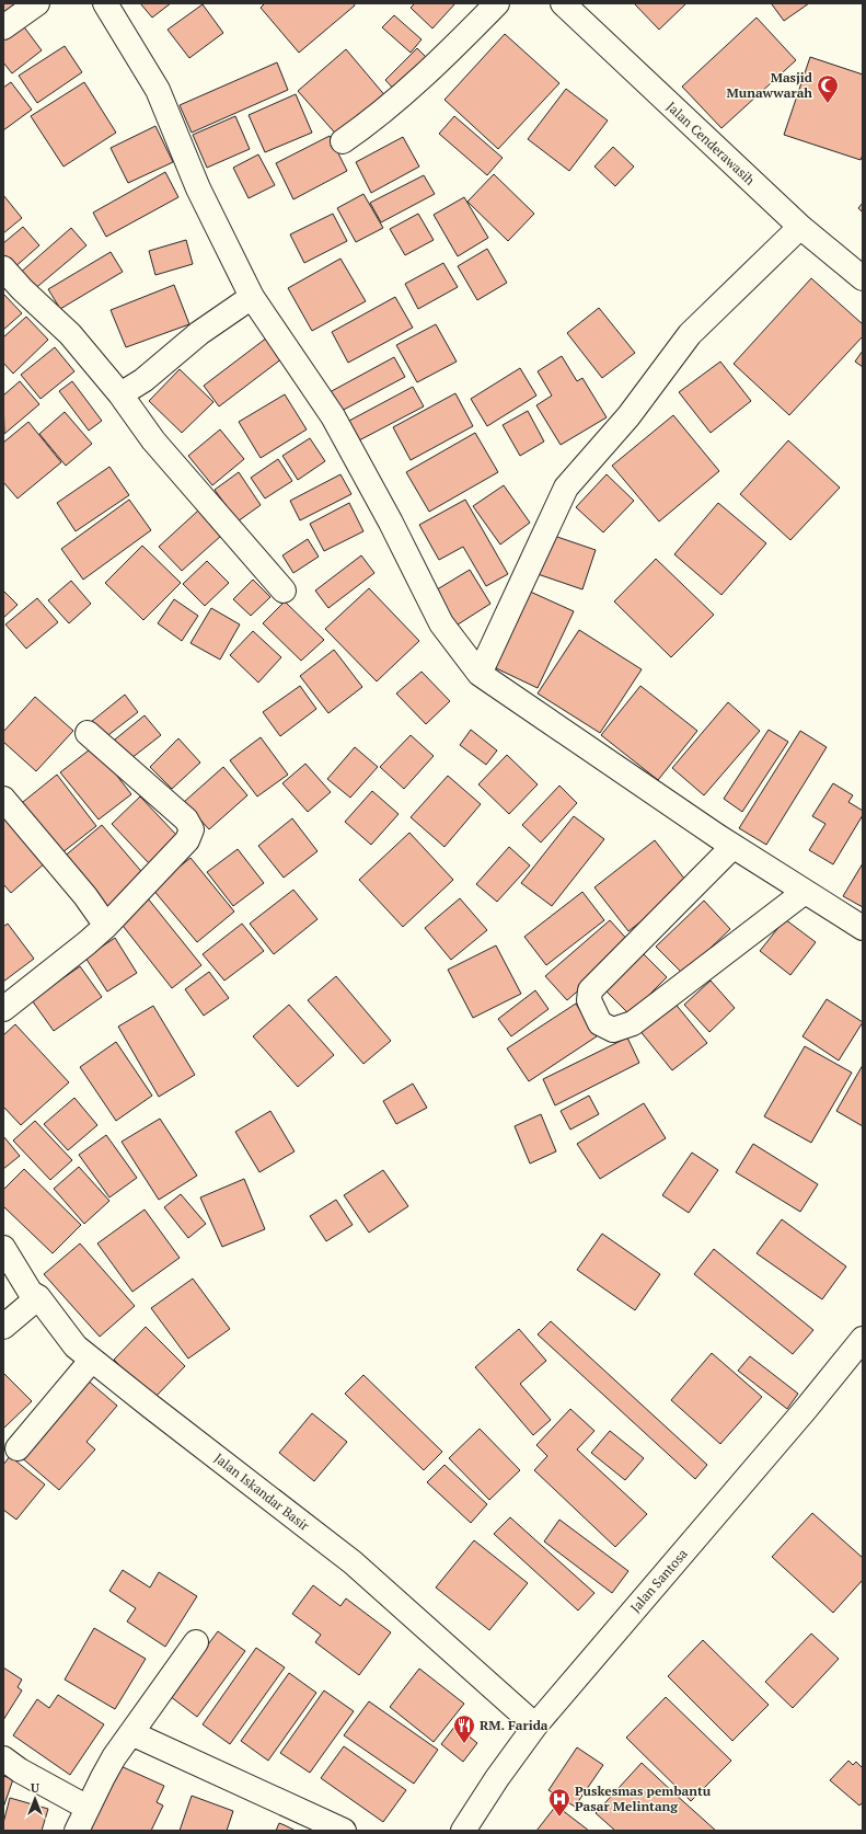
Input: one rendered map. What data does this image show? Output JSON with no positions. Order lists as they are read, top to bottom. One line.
{"streets":{"street":["Jalan Cenderawasih","Jalan Iskandar Basir","Jalan Santosa"]},"crossings":[["Jalan Iskandar Basir","Jalan Santosa"]],"places":{"mosque":["Masjid Munawwarah"],"restaurant":["RM. Farida"],"hospital":["Puskesmas pembantu Pasar Melintang"]},"north":"top"}
